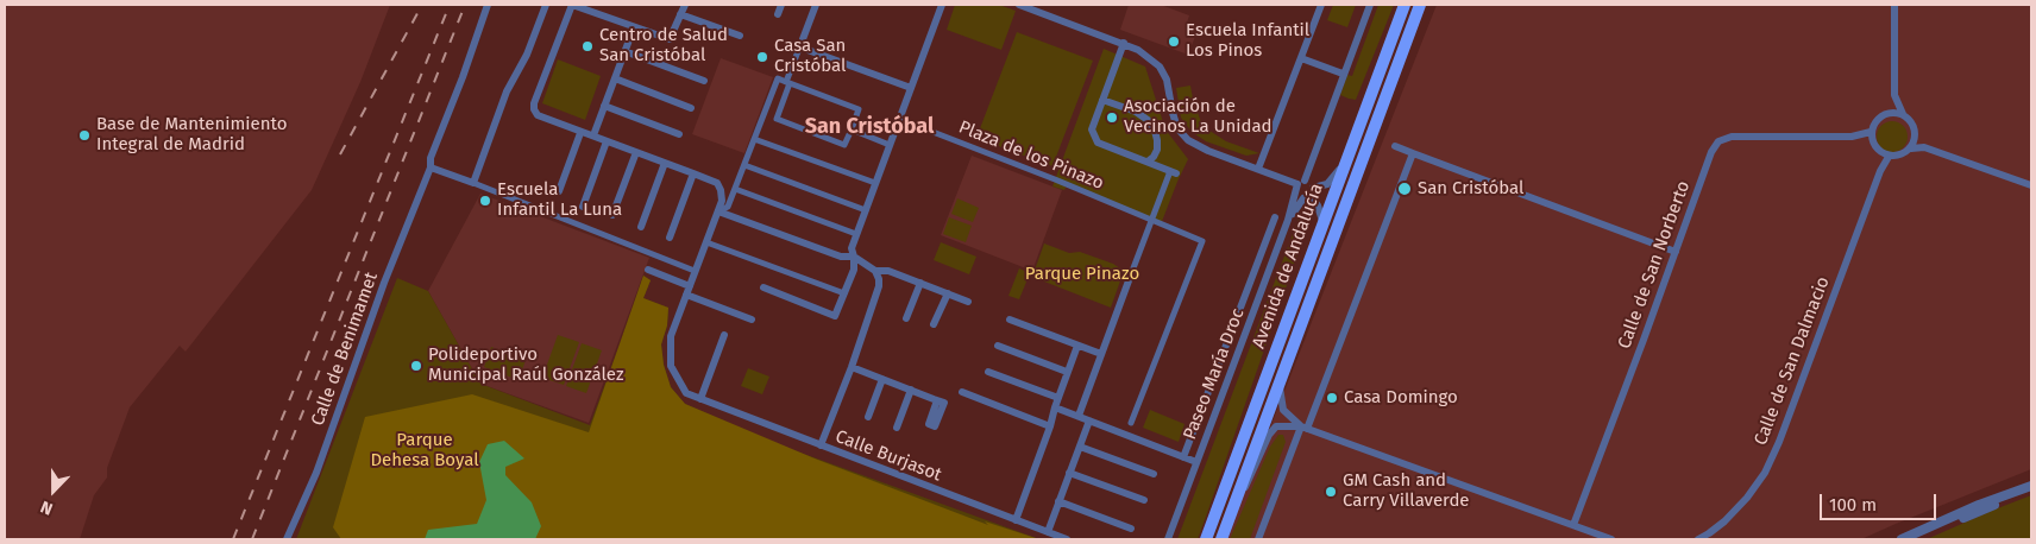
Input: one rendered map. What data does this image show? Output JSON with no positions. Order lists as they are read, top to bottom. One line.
{"streets":{"main road":["Avenida de Andalucía"],"street":["Plaza de los Pinazo","Calle de San Norberto","Calle de Benimamet","Calle de San Dalmacio","Paseo María Droc","Calle Burjasot"]},"crossings":[["Calle de San Norberto","Calle de San Dalmacio"]],"districts":["San Cristóbal"],"parks":["Parque Pinazo","Parque Dehesa Boyal"],"places":["Escuela Infantil Los Pinos","Centro de Salud San Cristóbal","Casa San Cristóbal","Asociación de Vecinos La Unidad","Base de Mantenimiento Integral de Madrid","San Cristóbal","Escuela Infantil La Luna","Polideportivo Municipal Raúl González","Casa Domingo","GM Cash and Carry Villaverde"],"scale_bar":"100 m","north":"bottom"}
